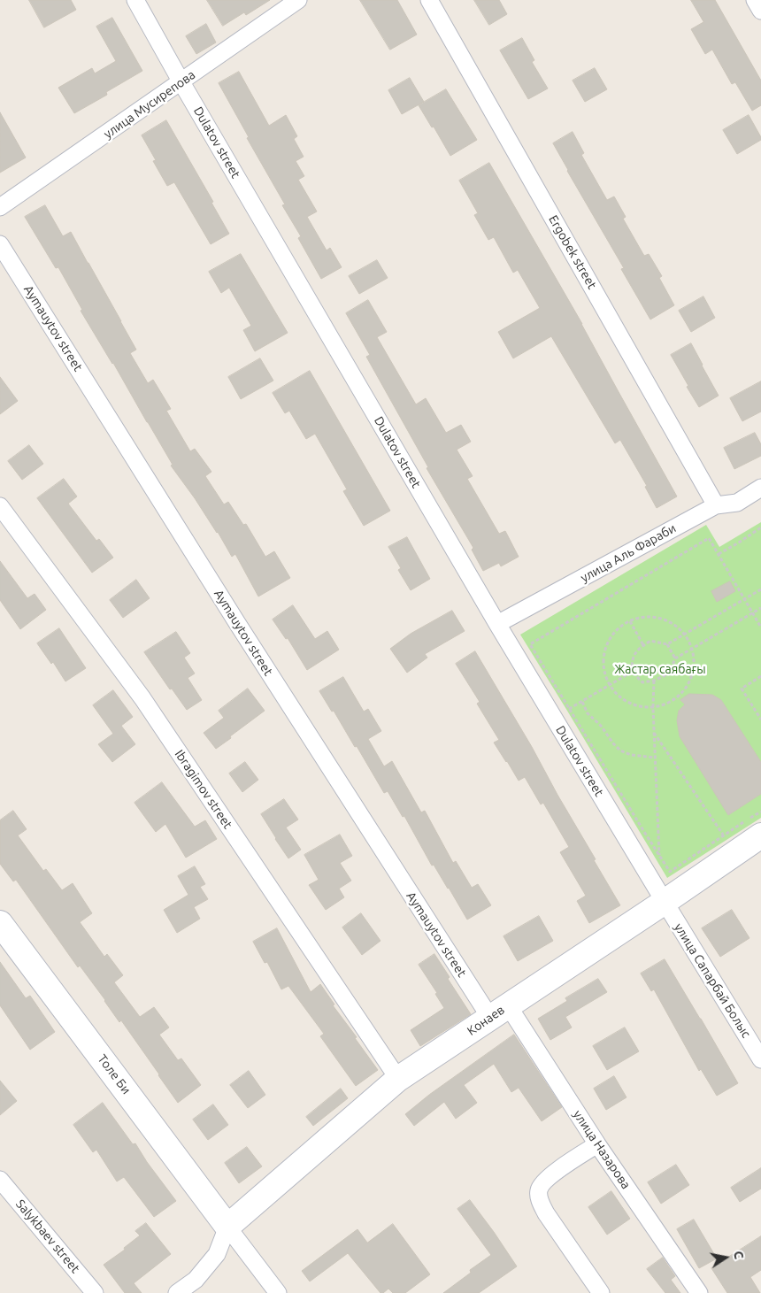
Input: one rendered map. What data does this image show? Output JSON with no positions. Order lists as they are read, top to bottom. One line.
{"streets":{"main road":["Конаев","Толе Би"],"street":["улица Мусирепова","Dulatov street","Ergobek street","Aymauytov street","улица Аль Фараби","Ibragimov street","улица Cапарбай Болыс","улица Назарова","Salykbaev street"]},"crossings":[["улица Мусирепова","Dulatov street"],["Dulatov street","улица Аль Фараби"],["Dulatov street","улица Cапарбай Болыс"],["Dulatov street","Конаев"],["Ergobek street","улица Аль Фараби"],["Aymauytov street","Конаев"],["Aymauytov street","улица Назарова"],["Ibragimov street","Конаев"],["улица Cапарбай Болыс","Конаев"],["Конаев","Толе Би"],["Конаев","улица Назарова"]],"parks":["Жастар саябағы"],"north":"right"}
